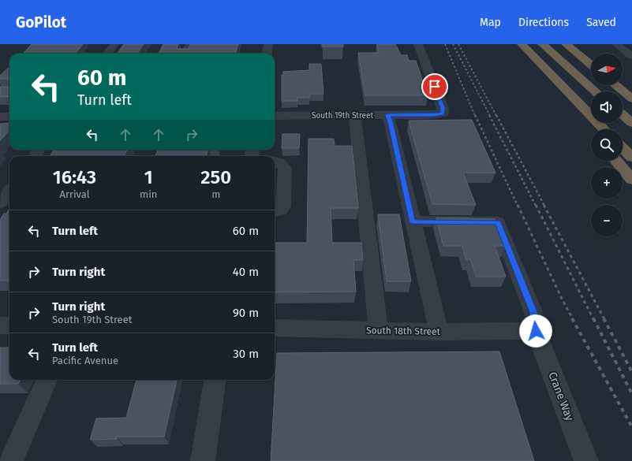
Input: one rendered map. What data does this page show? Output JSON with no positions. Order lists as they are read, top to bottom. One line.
{"streets":{"street":["South 19th Street","South 18th Street","Crane Way"]},"crossings":[["South 18th Street","Crane Way"]],"north":"right","page":{"header":"GoPilot","nav":["Map","Directions","Saved"],"map_buttons":["+","−"],"turn":["60 m","Turn left"],"eta":["16:43","Arrival","1","min","250","m"],"list":[{"name":"Turn left","value":"60 m"},{"name":"Turn right","value":"40 m"},{"name":"Turn right","note":"South 19th Street","value":"90 m"},{"name":"Turn left","note":"Pacific Avenue","value":"30 m"}]}}
